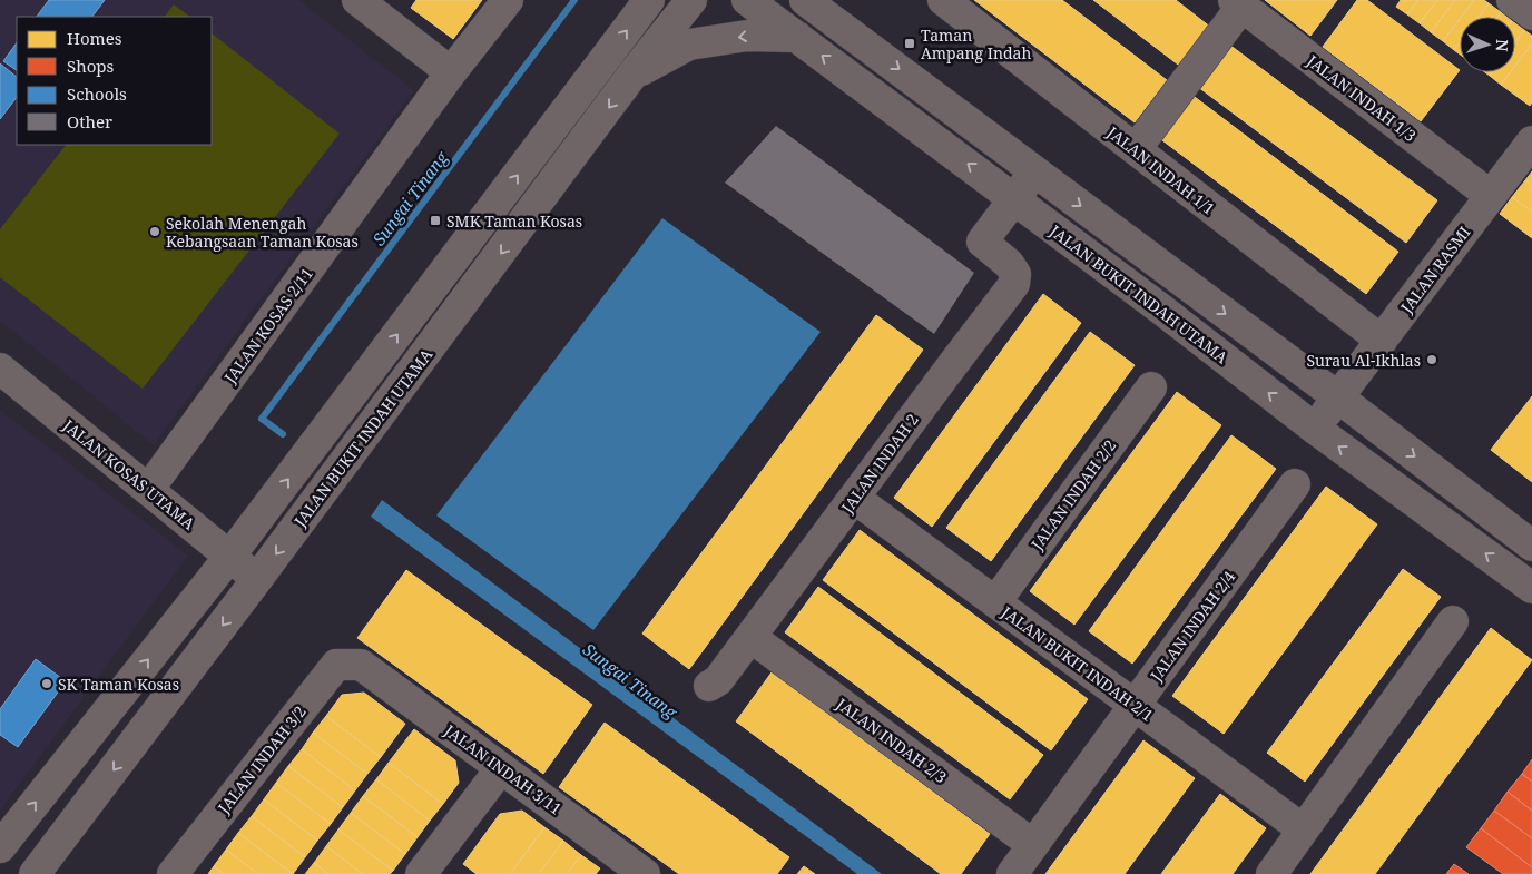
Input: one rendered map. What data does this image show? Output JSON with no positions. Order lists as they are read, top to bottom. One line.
{"streets":{"street":["JALAN INDAH 1/3","JALAN INDAH 1/1","JALAN RASMI","JALAN BUKIT INDAH UTAMA","JALAN KOSAS 2/11","JALAN INDAH 2","JALAN KOSAS UTAMA","JALAN INDAH 2/2","JALAN INDAH 2/4","JALAN BUKIT INDAH 2/1","JALAN INDAH 2/3","JALAN INDAH 3/2","JALAN INDAH 3/11"]},"crossings":[["JALAN INDAH 1/3","JALAN RASMI"],["JALAN INDAH 1/1","JALAN RASMI"],["JALAN RASMI","JALAN BUKIT INDAH UTAMA"],["JALAN BUKIT INDAH UTAMA","JALAN INDAH 2"],["JALAN BUKIT INDAH UTAMA","JALAN KOSAS UTAMA"],["JALAN KOSAS 2/11","JALAN KOSAS UTAMA"],["JALAN INDAH 2","JALAN BUKIT INDAH 2/1"],["JALAN INDAH 2","JALAN INDAH 2/3"],["JALAN INDAH 2/2","JALAN BUKIT INDAH 2/1"],["JALAN INDAH 2/4","JALAN BUKIT INDAH 2/1"],["JALAN INDAH 2/4","JALAN INDAH 2/3"],["JALAN INDAH 3/2","JALAN INDAH 3/11"]],"water":["Sungai Tinang"],"places":{"transit":["Taman Ampang Indah","SMK Taman Kosas"],"other":["Sekolah Menengah Kebangsaan Taman Kosas","Surau Al-Ikhlas","SK Taman Kosas"]},"legend":["Homes","Shops","Schools","Other"],"north":"right"}
